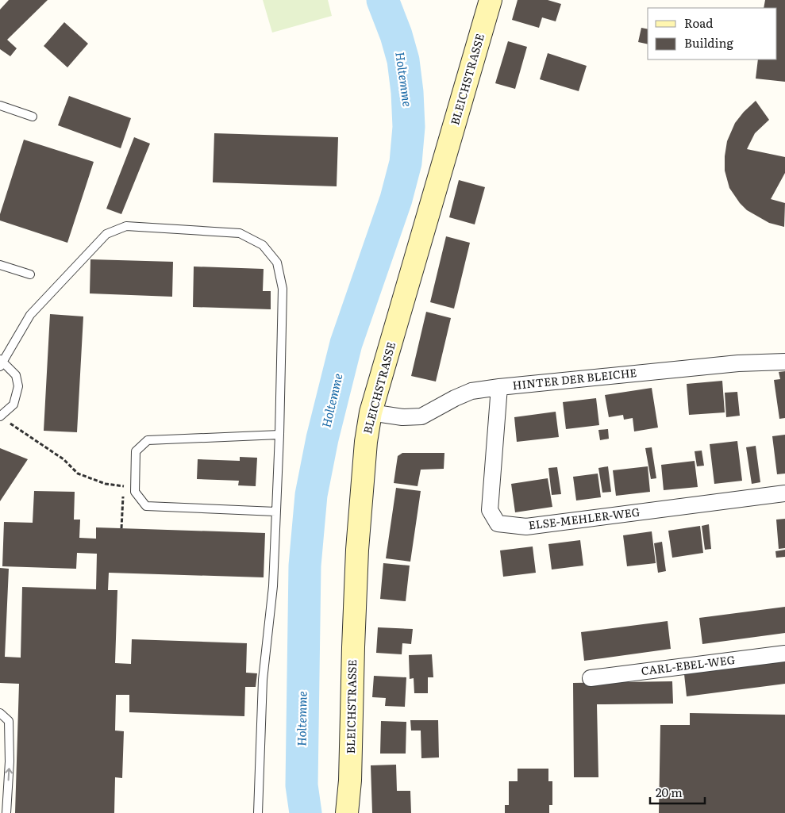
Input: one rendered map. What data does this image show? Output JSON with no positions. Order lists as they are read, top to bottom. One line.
{"streets":{"main road":["BLEICHSTRASSE"],"street":["HINTER DER BLEICHE","ELSE-MEHLER-WEG","CARL-EBEL-WEG"]},"crossings":[["BLEICHSTRASSE","HINTER DER BLEICHE"],["HINTER DER BLEICHE","ELSE-MEHLER-WEG"]],"water":["Holtemme"],"legend":["Road","Building"],"scale_bar":"20 m"}
